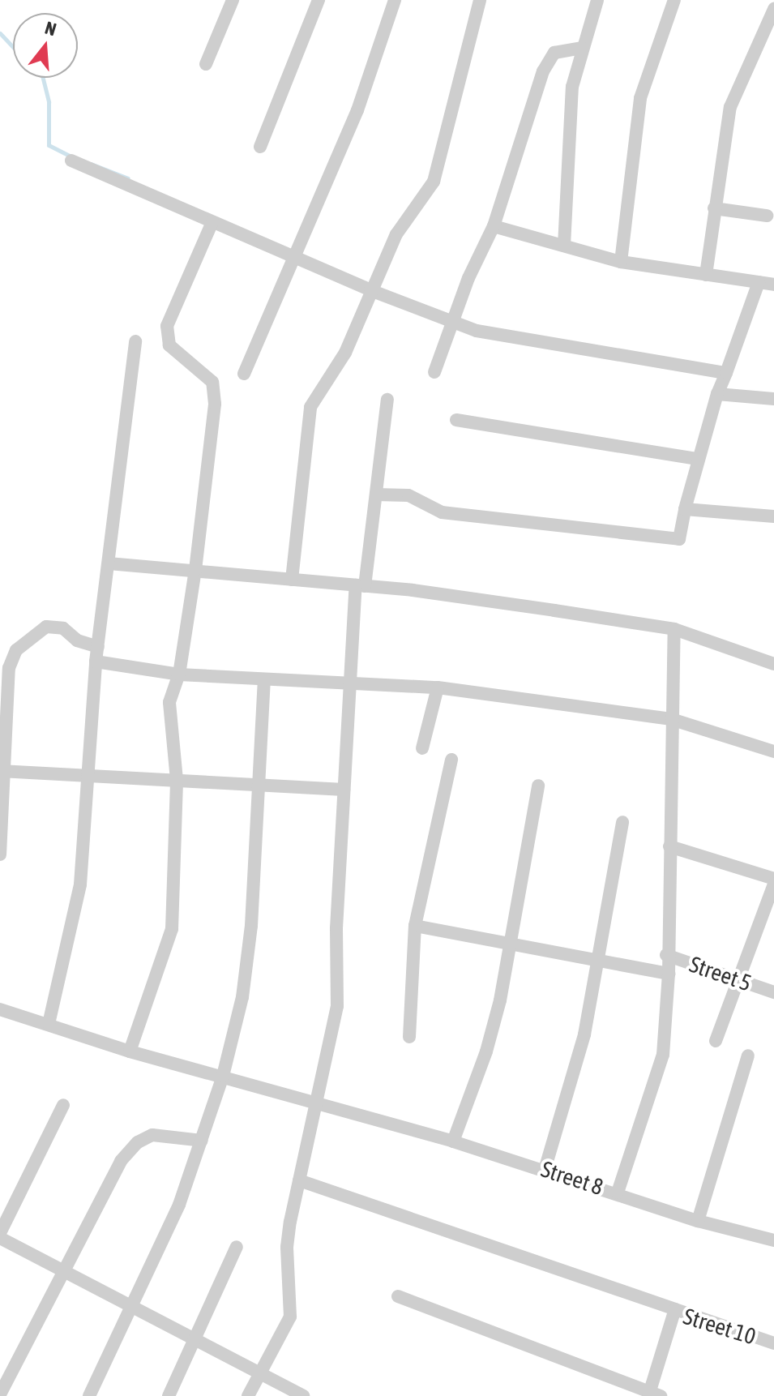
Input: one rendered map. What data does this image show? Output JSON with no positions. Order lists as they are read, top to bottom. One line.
{"streets":{"street":["Street 5","Street 8","Street 10"]},"north":"top"}
